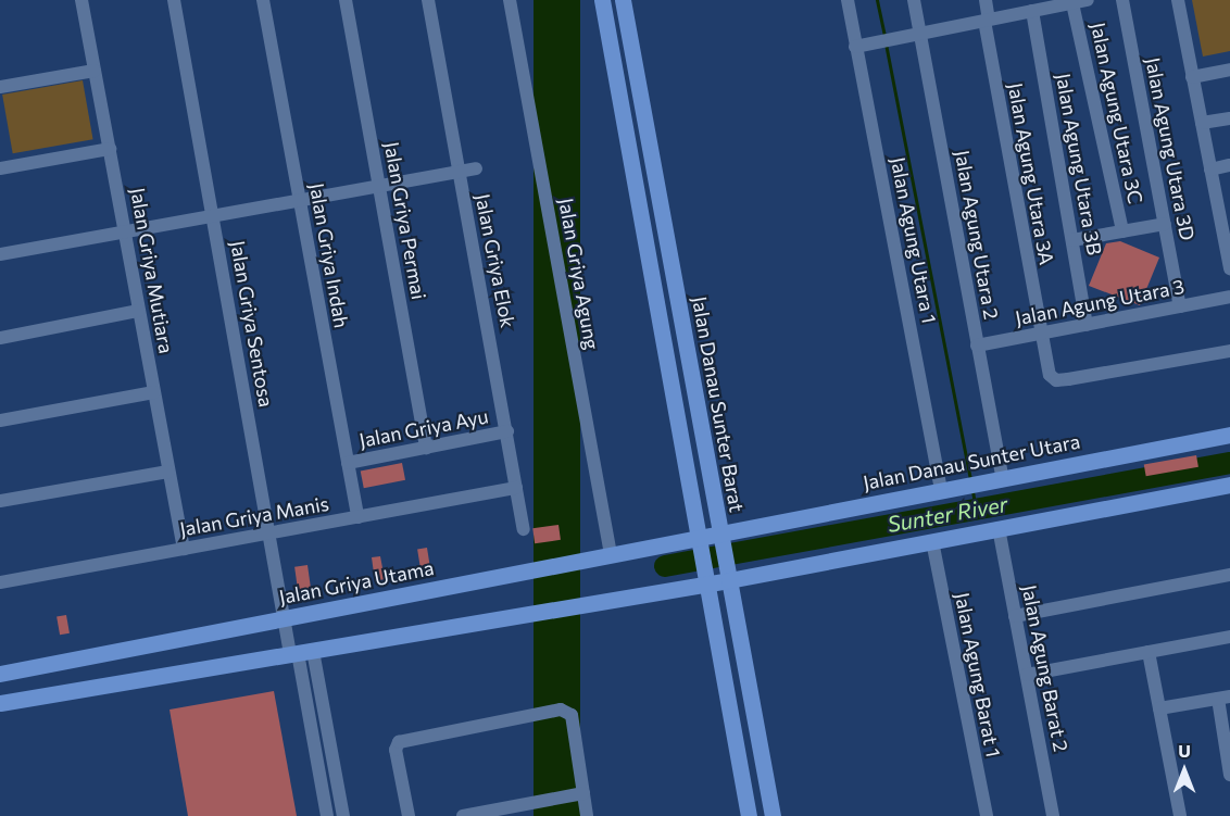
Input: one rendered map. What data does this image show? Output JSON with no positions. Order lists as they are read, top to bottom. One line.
{"streets":{"main road":["Jalan Danau Sunter Barat","Jalan Danau Sunter Utara","Jalan Griya Utama"],"street":["Jalan Agung Utara 3C","Jalan Agung Utara 3D","Jalan Agung Utara 3B","Jalan Agung Utara 3A","Jalan Griya Permai","Jalan Agung Utara 2","Jalan Agung Utara 1","Jalan Griya Indah","Jalan Griya Elok","Jalan Griya Mutiara","Jalan Griya Agung","Jalan Agung Utara 3","Jalan Griya Sentosa","Jalan Griya Ayu","Jalan Griya Manis","Jalan Agung Barat 2","Jalan Agung Barat 1"]},"crossings":[["Jalan Agung Utara 3D","Jalan Agung Utara 3"],["Jalan Agung Utara 3B","Jalan Agung Utara 3"],["Jalan Agung Utara 3A","Jalan Agung Utara 3"],["Jalan Griya Permai","Jalan Griya Ayu"],["Jalan Agung Utara 2","Jalan Agung Utara 3"],["Jalan Agung Utara 2","Jalan Danau Sunter Utara"],["Jalan Agung Utara 1","Jalan Danau Sunter Utara"],["Jalan Griya Indah","Jalan Griya Ayu"],["Jalan Griya Indah","Jalan Griya Manis"],["Jalan Griya Elok","Jalan Griya Ayu"],["Jalan Griya Elok","Jalan Griya Manis"],["Jalan Griya Mutiara","Jalan Griya Manis"],["Jalan Griya Agung","Jalan Griya Utama"],["Jalan Griya Sentosa","Jalan Griya Manis"],["Jalan Griya Sentosa","Jalan Griya Utama"],["Jalan Danau Sunter Barat","Jalan Danau Sunter Utara"],["Jalan Danau Sunter Barat","Jalan Griya Utama"],["Jalan Danau Sunter Utara","Jalan Griya Utama"]],"water":["Sunter River"],"north":"top"}
